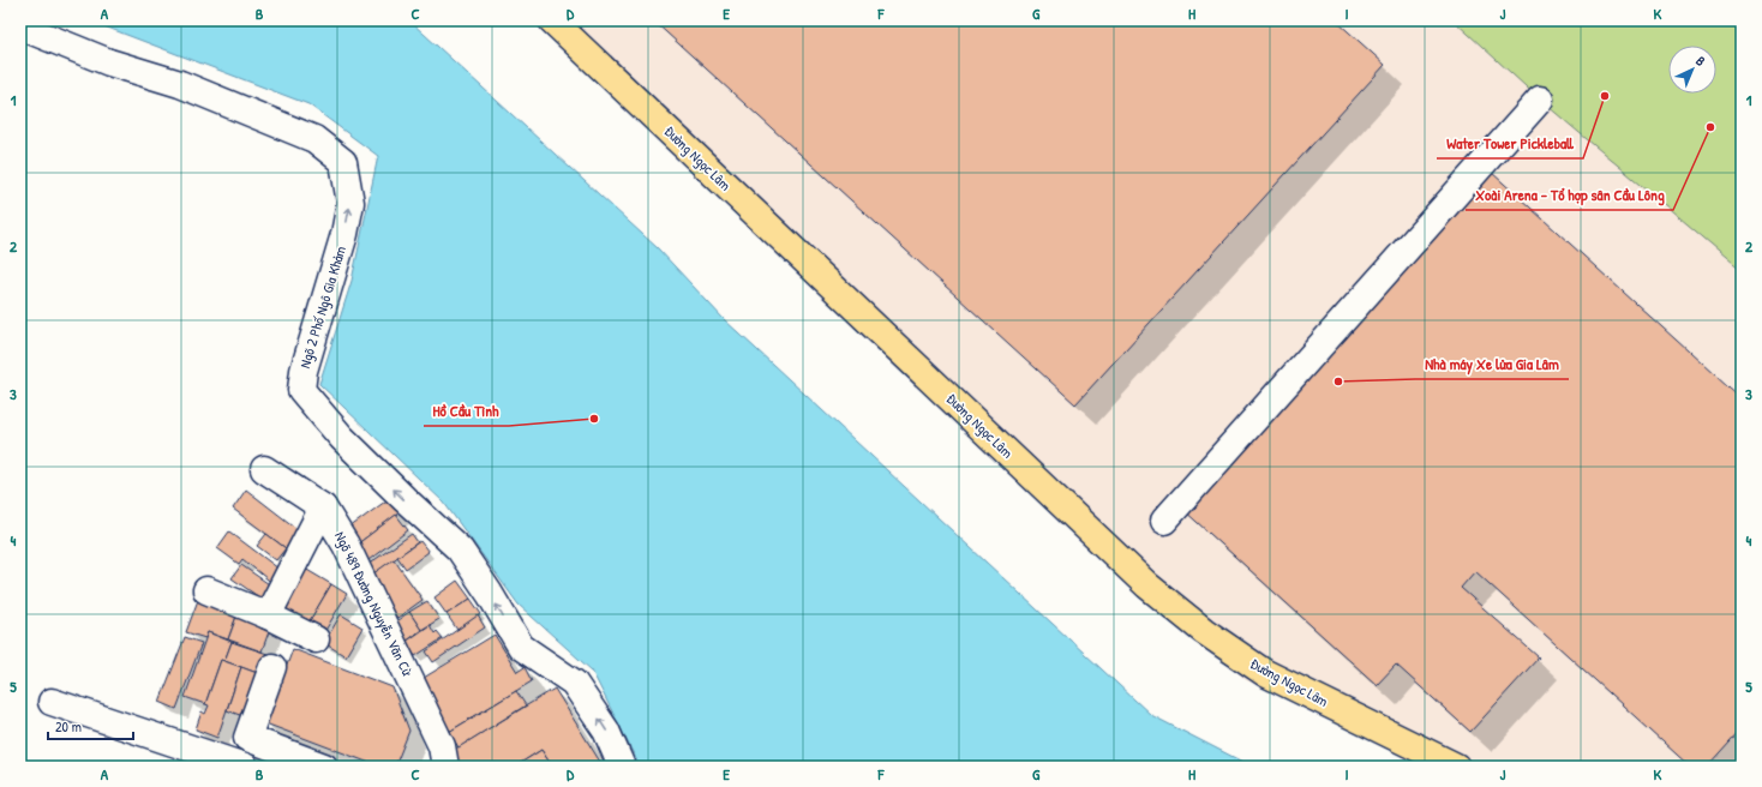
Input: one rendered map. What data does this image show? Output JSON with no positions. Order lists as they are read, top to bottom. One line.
{"streets":{"main road":["Đường Ngọc Lâm"],"street":["Ngõ 2 Phố Ngô Gia Khảm","Ngõ 489 Đường Nguyễn Văn Cừ"]},"one_way":["Ngõ 2 Phố Ngô Gia Khảm"],"places":["Water Tower Pickleball","Xoài Arena - Tổ hợp sân Cầu Lông","Nhà máy Xe lửa Gia Lâm","Hồ Cầu Tình"],"scale_bar":"20 m","north":"top right","grid":{"columns":["A","B","C","D","E","F","G","H","I","J","K"],"rows":["1","2","3","4","5"]}}
